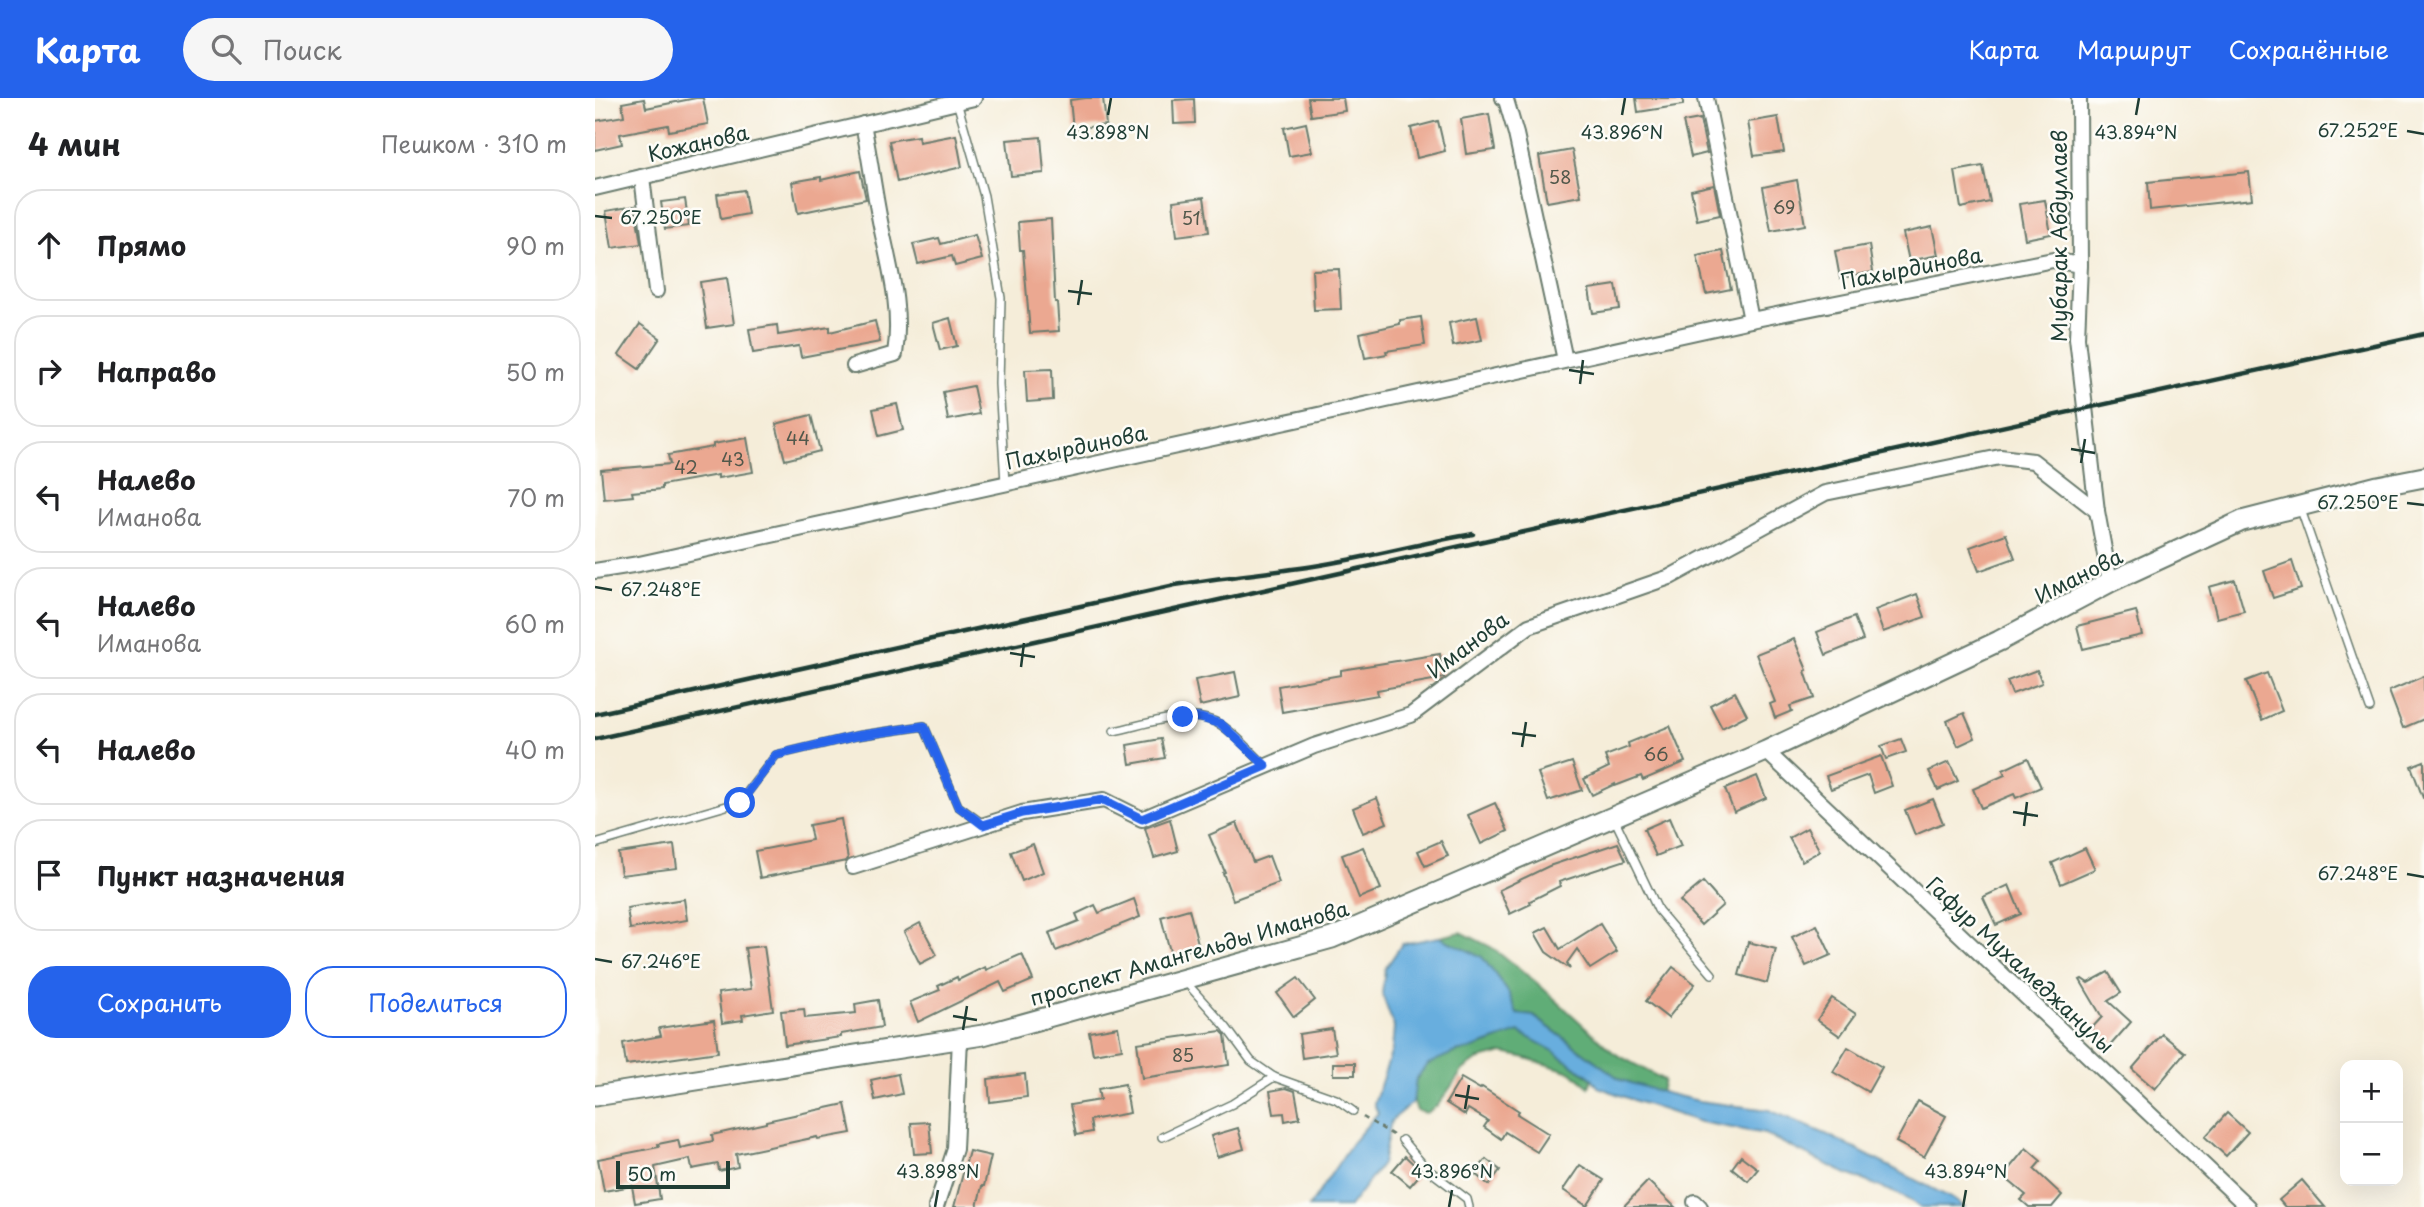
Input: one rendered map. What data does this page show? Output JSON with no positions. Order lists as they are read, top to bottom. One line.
{"streets":{"main road":["Иманова","проспект Амангельды Иманова"],"street":["Кожанова","Мубарак Абдуллаев","Пахырдинова","Гафур Мухамеджанулы"]},"crossings":[["Мубарак Абдуллаев","Пахырдинова"],["Мубарак Абдуллаев","Иманова"],["Иманова","проспект Амангельды Иманова"],["Иманова","Гафур Мухамеджанулы"],["проспект Амангельды Иманова","Гафур Мухамеджанулы"]],"house_numbers":["58","69","51","44","43","42","66","85"],"scale_bar":"50 m","page":{"header":"Карта","search":"Поиск","nav":["Карта","Маршрут","Сохранённые"],"heading":["4 мин","Пешком · 310 m"],"list":[["Прямо","90 m"],["Направо","50 m"],["Налево","Иманова","70 m"],["Налево","Иманова","60 m"],["Налево","40 m"],"Пункт назначения"],"buttons":["Сохранить","Поделиться"],"map_buttons":["+","−"],"scale":"50 m"},"coordinates":["67.252°E","43.898°N","43.896°N","43.894°N","67.250°E","67.248°E","67.246°E"]}
